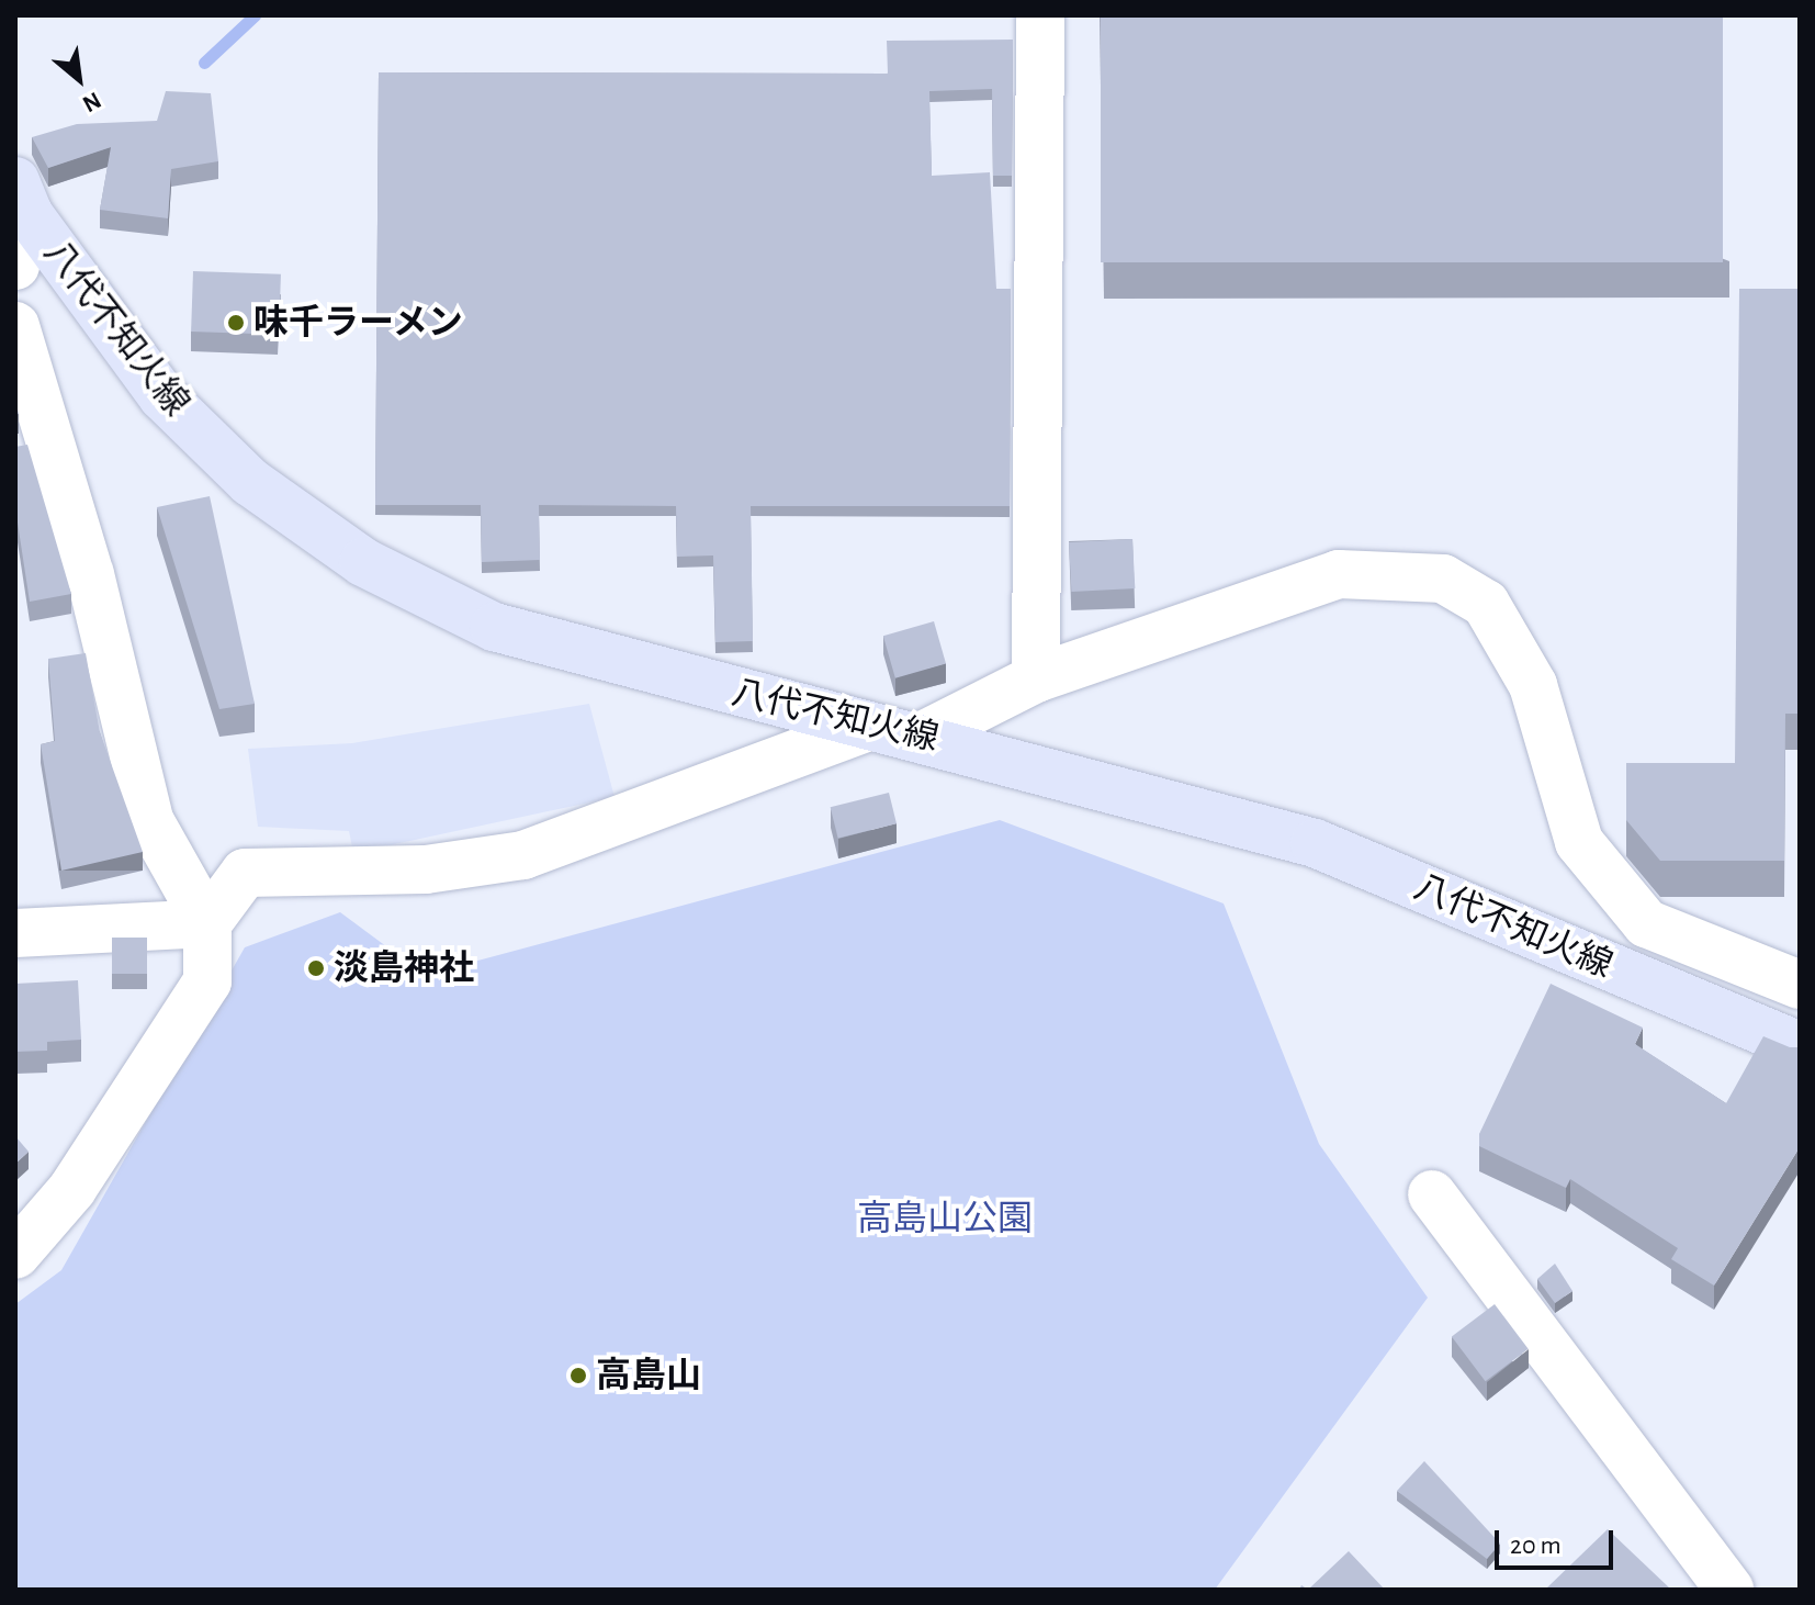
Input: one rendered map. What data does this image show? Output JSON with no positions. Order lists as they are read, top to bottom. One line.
{"streets":{"main road":["八代不知火線"]},"parks":["高島山公園"],"places":["味千ラーメン","淡島神社","高島山"],"scale_bar":"20 m","north":"bottom right"}
